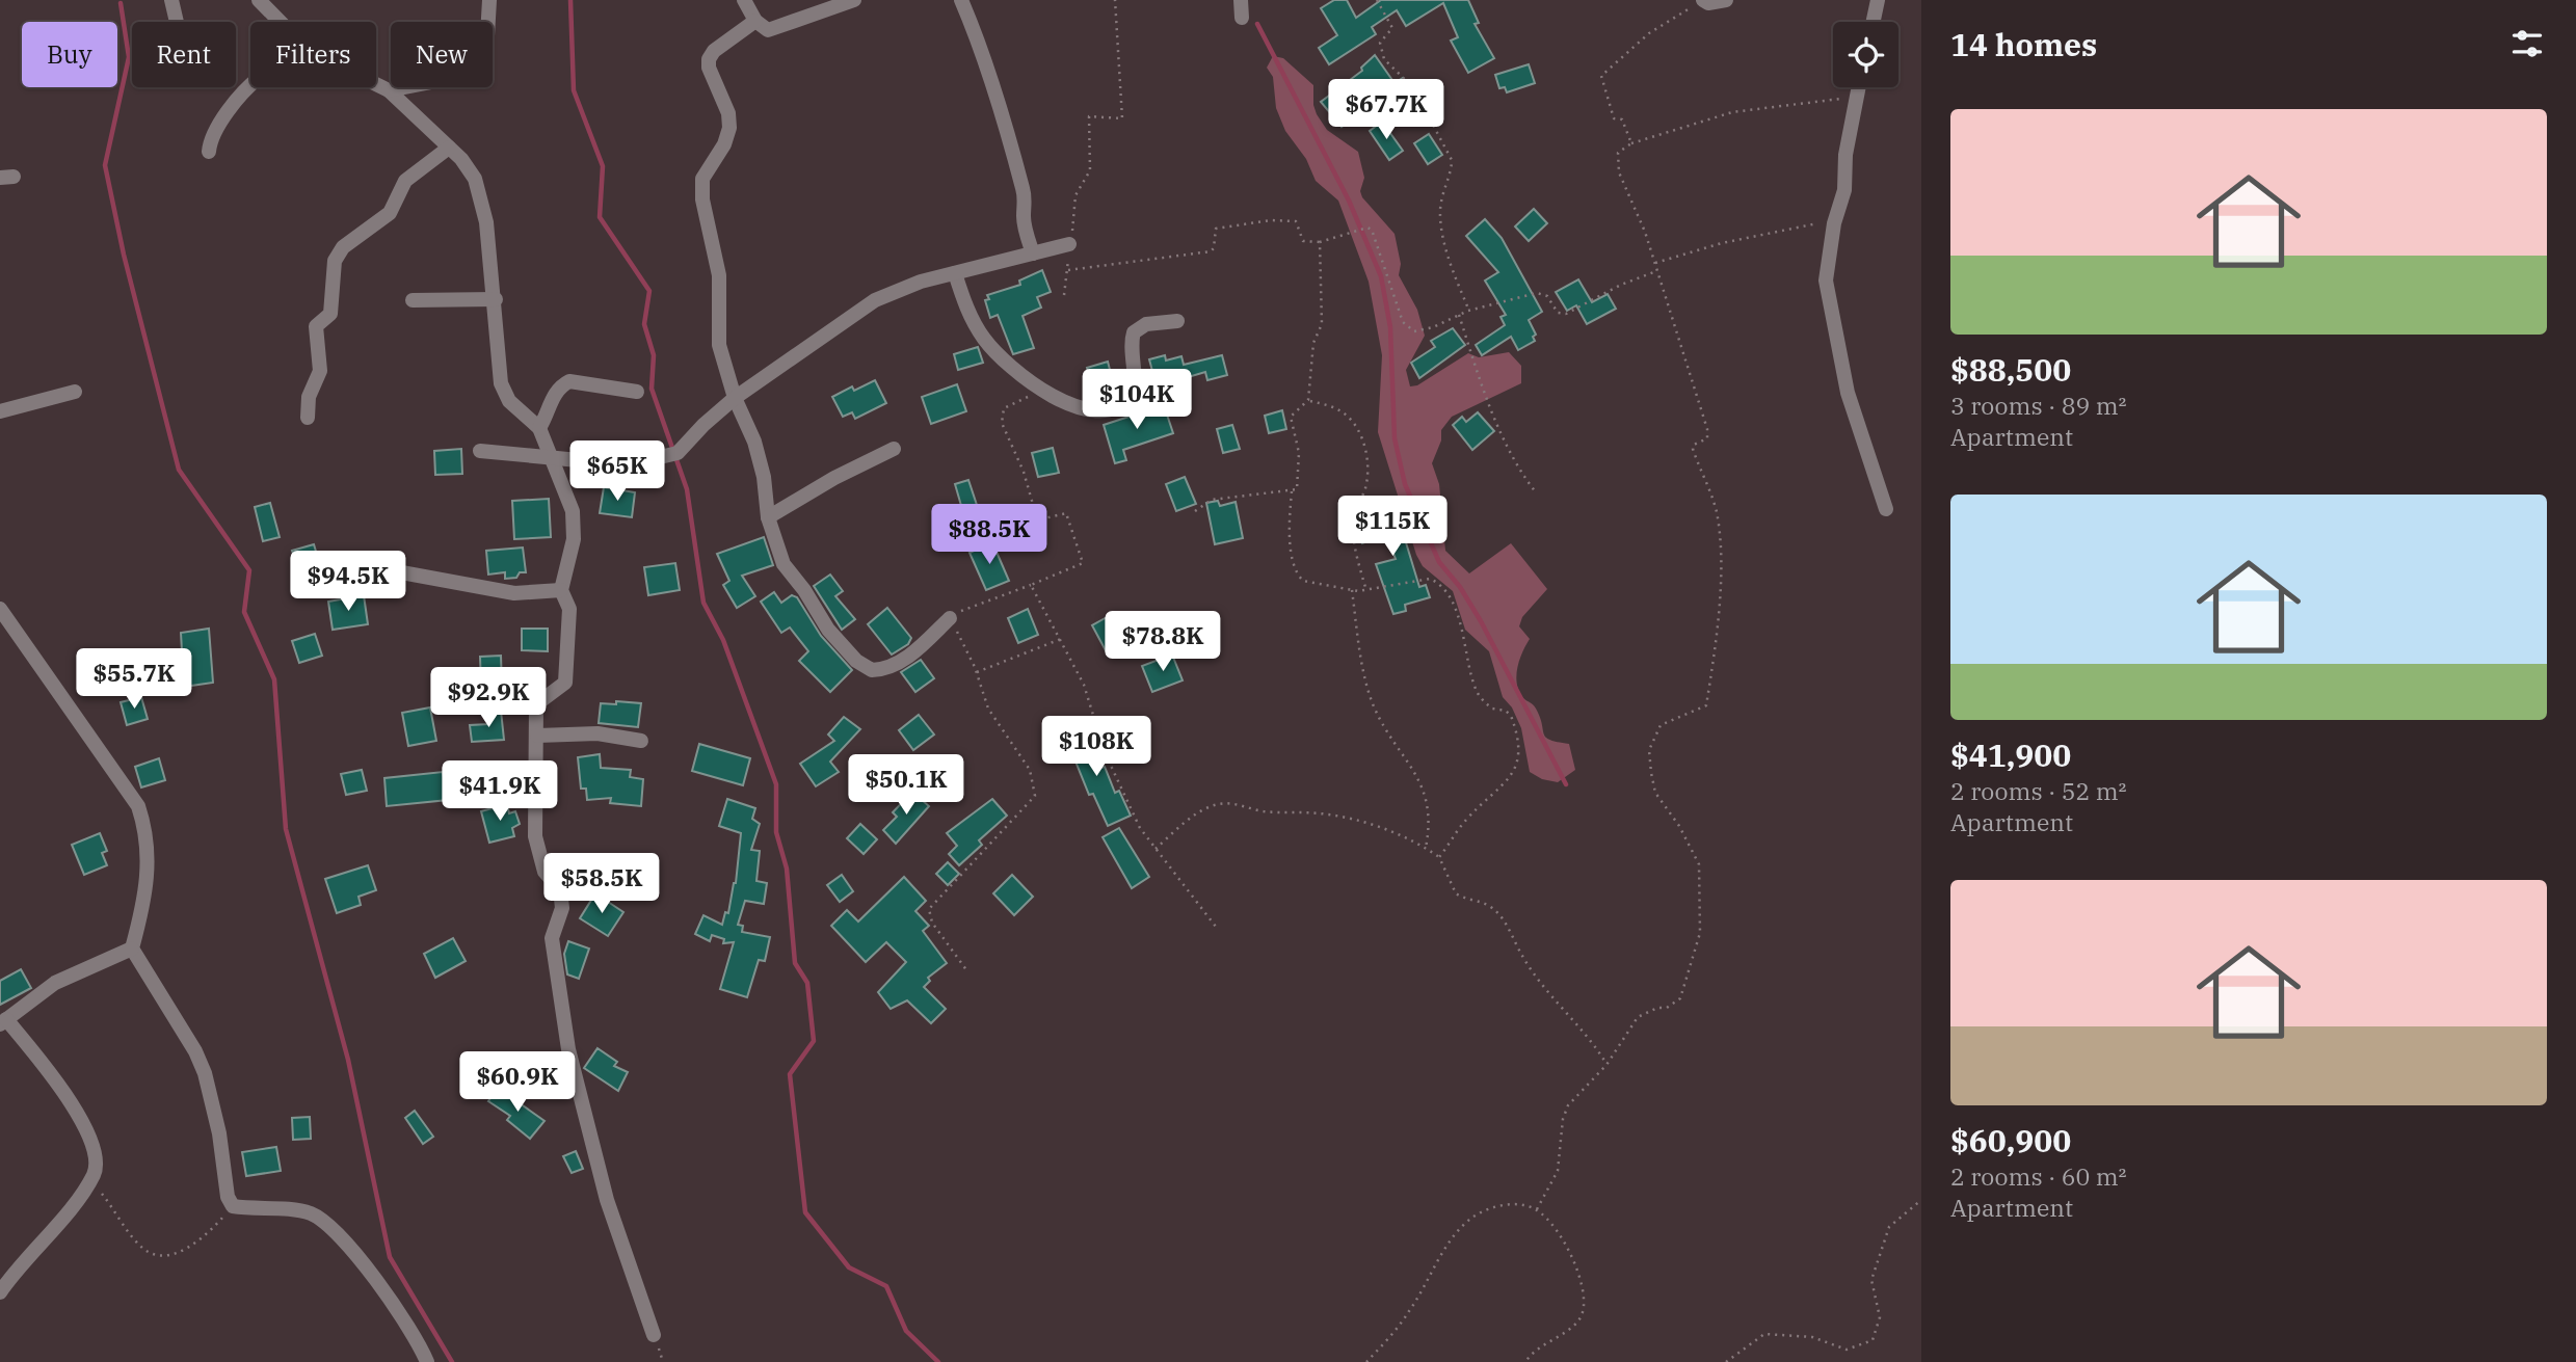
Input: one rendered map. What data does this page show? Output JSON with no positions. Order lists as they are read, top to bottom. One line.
{"page":{"heading":"14 homes","chip":["Buy","Rent","Filters","New"],"price":["$67.7K","$104K","$65K","$115K","$88.5K","$94.5K","$78.8K","$55.7K","$92.9K","$108K","$50.1K","$41.9K","$58.5K","$60.9K"],"list":[{"name":"$88,500","note":"3 rooms · 89 m² · Apartment"},{"name":"$41,900","note":"2 rooms · 52 m² · Apartment"},{"name":"$60,900","note":"2 rooms · 60 m² · Apartment"}]}}
